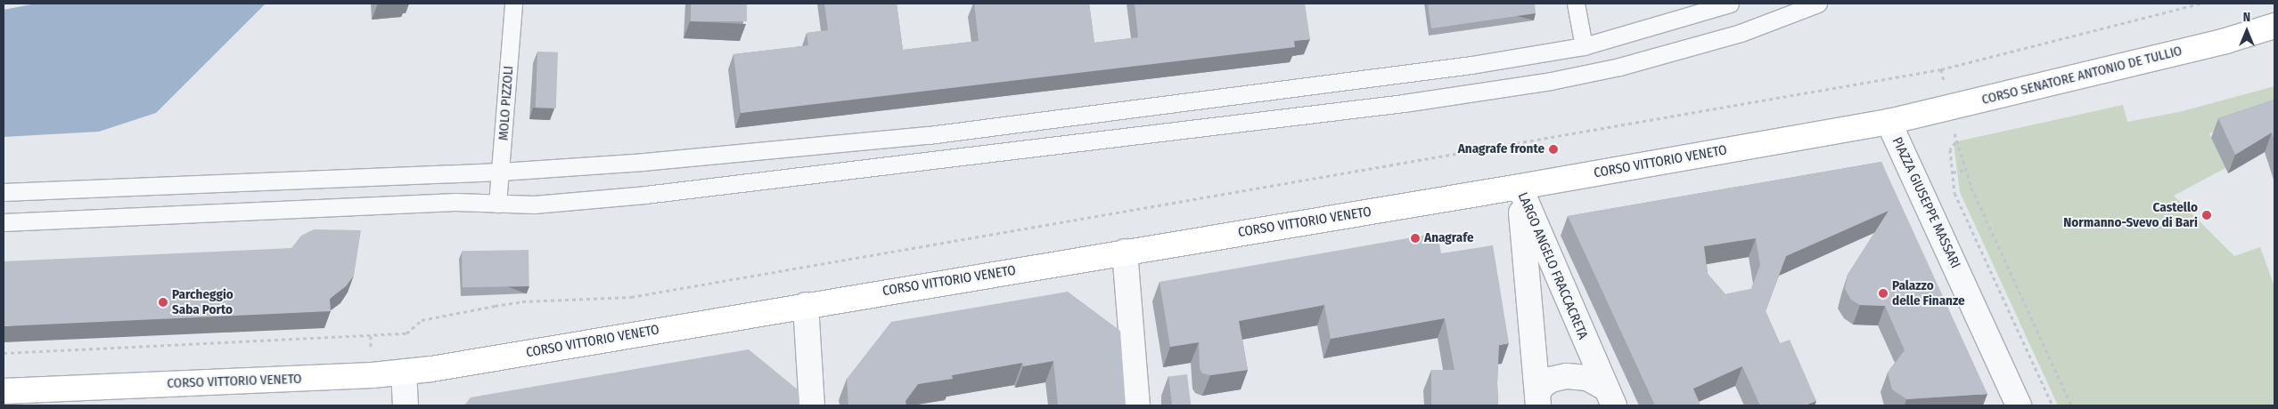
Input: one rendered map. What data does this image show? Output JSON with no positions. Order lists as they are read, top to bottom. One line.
{"streets":{"main road":["CORSO SENATORE ANTONIO DE TULLIO","CORSO VITTORIO VENETO"],"street":["PIAZZA GIUSEPPE MASSARI","LARGO ANGELO FRACCACRETA"],"lane":["MOLO PIZZOLI"]},"crossings":[["CORSO SENATORE ANTONIO DE TULLIO","CORSO VITTORIO VENETO"],["CORSO SENATORE ANTONIO DE TULLIO","PIAZZA GIUSEPPE MASSARI"],["CORSO VITTORIO VENETO","PIAZZA GIUSEPPE MASSARI"],["CORSO VITTORIO VENETO","LARGO ANGELO FRACCACRETA"]],"places":["Anagrafe fronte","Castello Normanno-Svevo di Bari","Anagrafe","Palazzo delle Finanze","Parcheggio Saba Porto"],"north":"top"}
